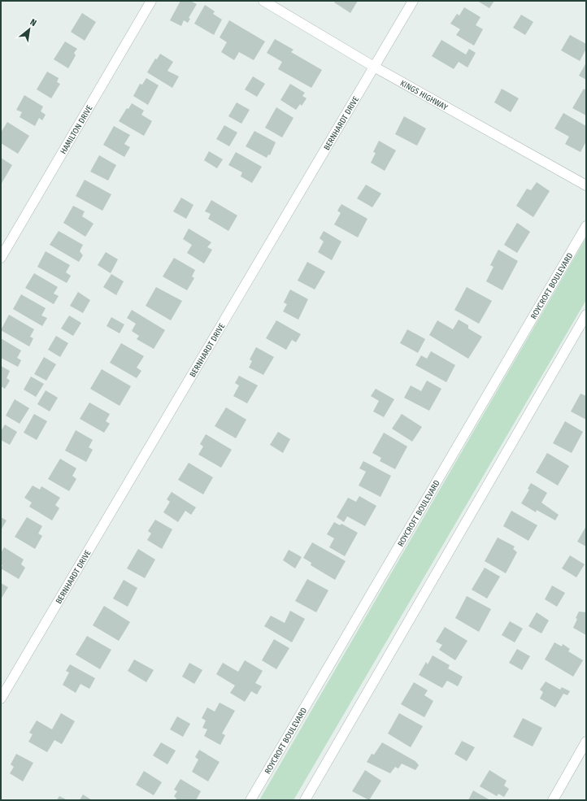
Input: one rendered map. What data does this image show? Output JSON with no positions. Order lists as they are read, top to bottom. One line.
{"streets":{"street":["KINGS HIGHWAY","BERNHARDT DRIVE","HAMILTON DRIVE","ROYCROFT BOULEVARD"]},"crossings":[["KINGS HIGHWAY","BERNHARDT DRIVE"]],"north":"top right"}
